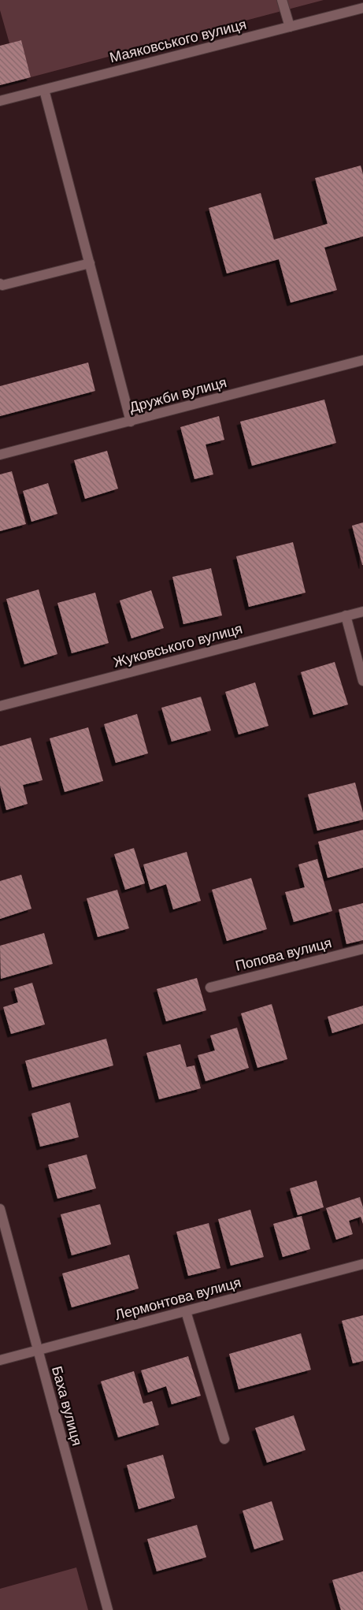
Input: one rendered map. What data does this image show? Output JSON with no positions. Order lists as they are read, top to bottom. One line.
{"streets":{"street":["Маяковського вулиця","Дружби вулиця","Жуковського вулиця","Попова вулиця","Лермонтова вулиця","Баха вулиця"]},"crossings":[["Лермонтова вулиця","Баха вулиця"]]}
